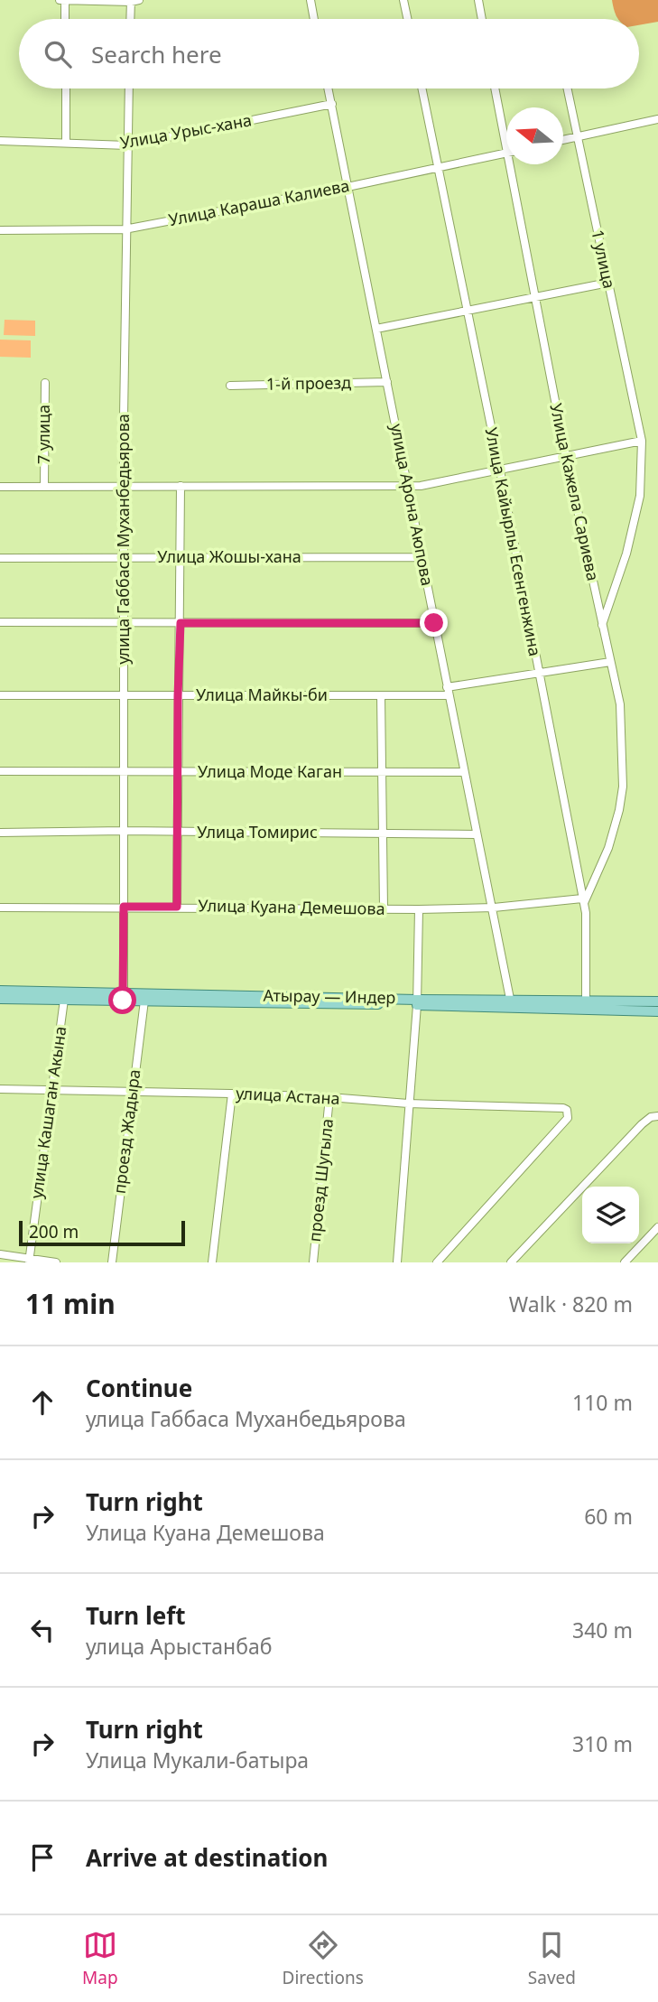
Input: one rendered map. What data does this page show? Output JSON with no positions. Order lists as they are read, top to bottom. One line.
{"streets":{"main road":["Атырау — Индер"],"street":["Улица Урыс-хана","Улица Караша Калиева","1 улица","1-й проезд","7 улица","Улица Кажела Сариева","улица Арона Аюпова","улица Габбаса Муханбедьярова","Улица Кайырлы Есенгенжина","Улица Жошы-хана","Улица Майкы-би","Улица Моде Каган","Улица Томирис","Улица Куана Демешова","улица Астана","улица Кашаган Акына","проезд Жадыра","проезд Шугыла"]},"crossings":[["Улица Урыс-хана","улица Арона Аюпова"],["Улица Урыс-хана","улица Габбаса Муханбедьярова"],["Улица Караша Калиева","улица Арона Аюпова"],["Улица Караша Калиева","улица Габбаса Муханбедьярова"],["Улица Караша Калиева","Улица Кайырлы Есенгенжина"],["1 улица","Улица Кажела Сариева"],["1-й проезд","улица Арона Аюпова"],["Улица Кажела Сариева","Улица Кайырлы Есенгенжина"],["Улица Кажела Сариева","Улица Майкы-би"],["Улица Кажела Сариева","Улица Куана Демешова"],["улица Арона Аюпова","Улица Жошы-хана"],["улица Арона Аюпова","Улица Майкы-би"],["улица Арона Аюпова","Улица Моде Каган"],["улица Арона Аюпова","Улица Томирис"],["улица Арона Аюпова","Улица Куана Демешова"],["улица Арона Аюпова","Атырау — Индер"],["улица Габбаса Муханбедьярова","Улица Жошы-хана"],["улица Габбаса Муханбедьярова","Улица Майкы-би"],["улица Габбаса Муханбедьярова","Улица Моде Каган"],["улица Габбаса Муханбедьярова","Улица Томирис"],["улица Габбаса Муханбедьярова","Улица Куана Демешова"],["улица Габбаса Муханбедьярова","Атырау — Индер"],["Улица Кайырлы Есенгенжина","Улица Майкы-би"],["Улица Кайырлы Есенгенжина","Улица Куана Демешова"],["Улица Кайырлы Есенгенжина","Атырау — Индер"],["Атырау — Индер","улица Кашаган Акына"],["Атырау — Индер","проезд Жадыра"],["улица Астана","улица Кашаган Акына"],["улица Астана","проезд Жадыра"],["улица Астана","проезд Шугыла"]],"scale_bar":"200 m","north":"left","page":{"search":"Search here","scale":"200 m","heading":["11 min","Walk · 820 m"],"list":[["Continue","улица Габбаса Муханбедьярова","110 m"],["Turn right","Улица Куана Демешова","60 m"],["Turn left","улица Арыстанбаб","340 m"],["Turn right","Улица Мукали-батыра","310 m"],"Arrive at destination"],"nav":["Map","Directions","Saved"]}}
